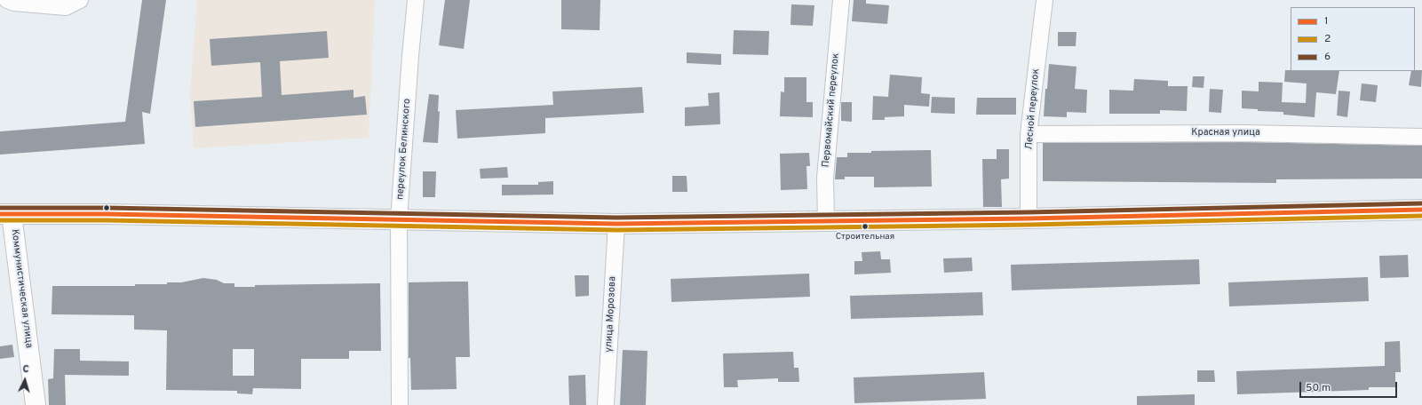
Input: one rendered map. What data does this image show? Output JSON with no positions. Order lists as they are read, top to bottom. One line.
{"streets":{"main road":["Коммунистическая улица"],"street":["Лесной переулок","Первомайский переулок","Красная улица","переулок Белинского","улица Морозова"]},"crossings":[["Лесной переулок","Красная улица"]],"places":["Строительная"],"lines":["transit line 6","transit line 1","transit line 2"],"legend":["1","2","6"],"scale_bar":"50 m","north":"top"}
